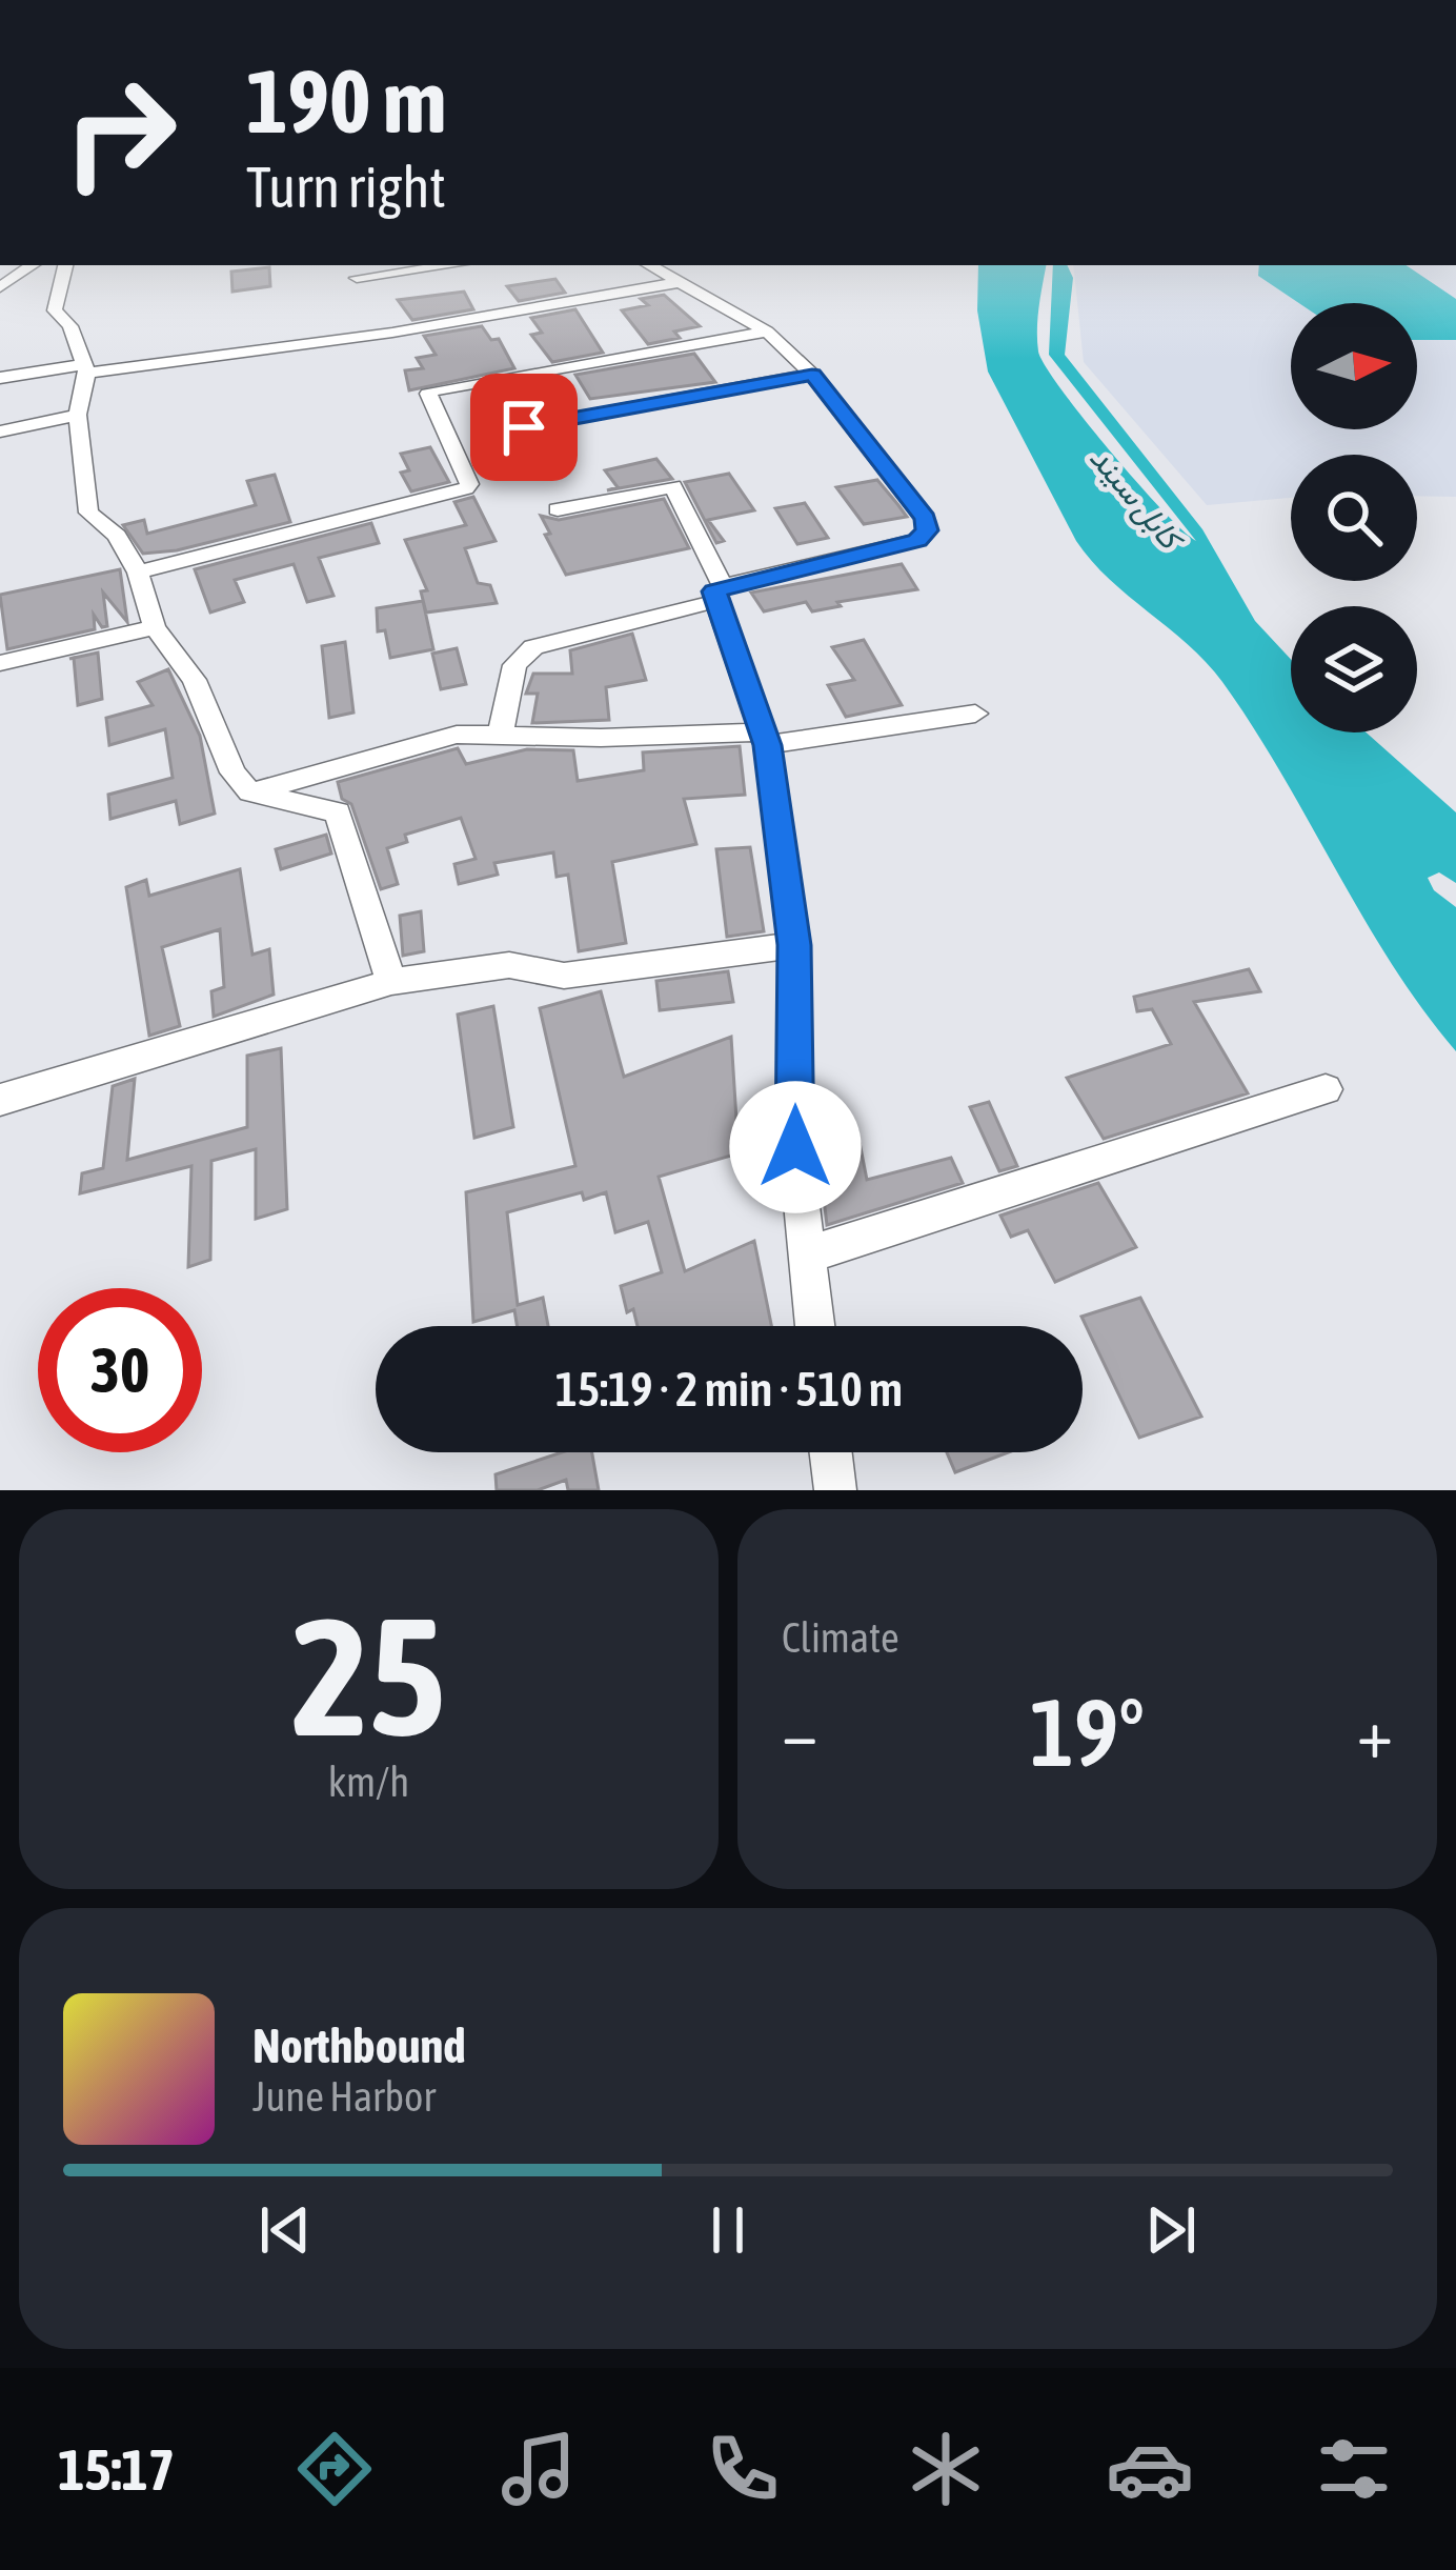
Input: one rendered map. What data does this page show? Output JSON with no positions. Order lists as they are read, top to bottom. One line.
{"water":["کابل سيند"],"north":"right","page":{"turn":["190 m","Turn right"],"limit":"30","trip":"15:19 · 2 min · 510 m","tile":[["25","km/h"],"Climate"],"heat":["−","19°","+"],"song":["Northbound","June Harbor"],"tabs":"15:17"}}
